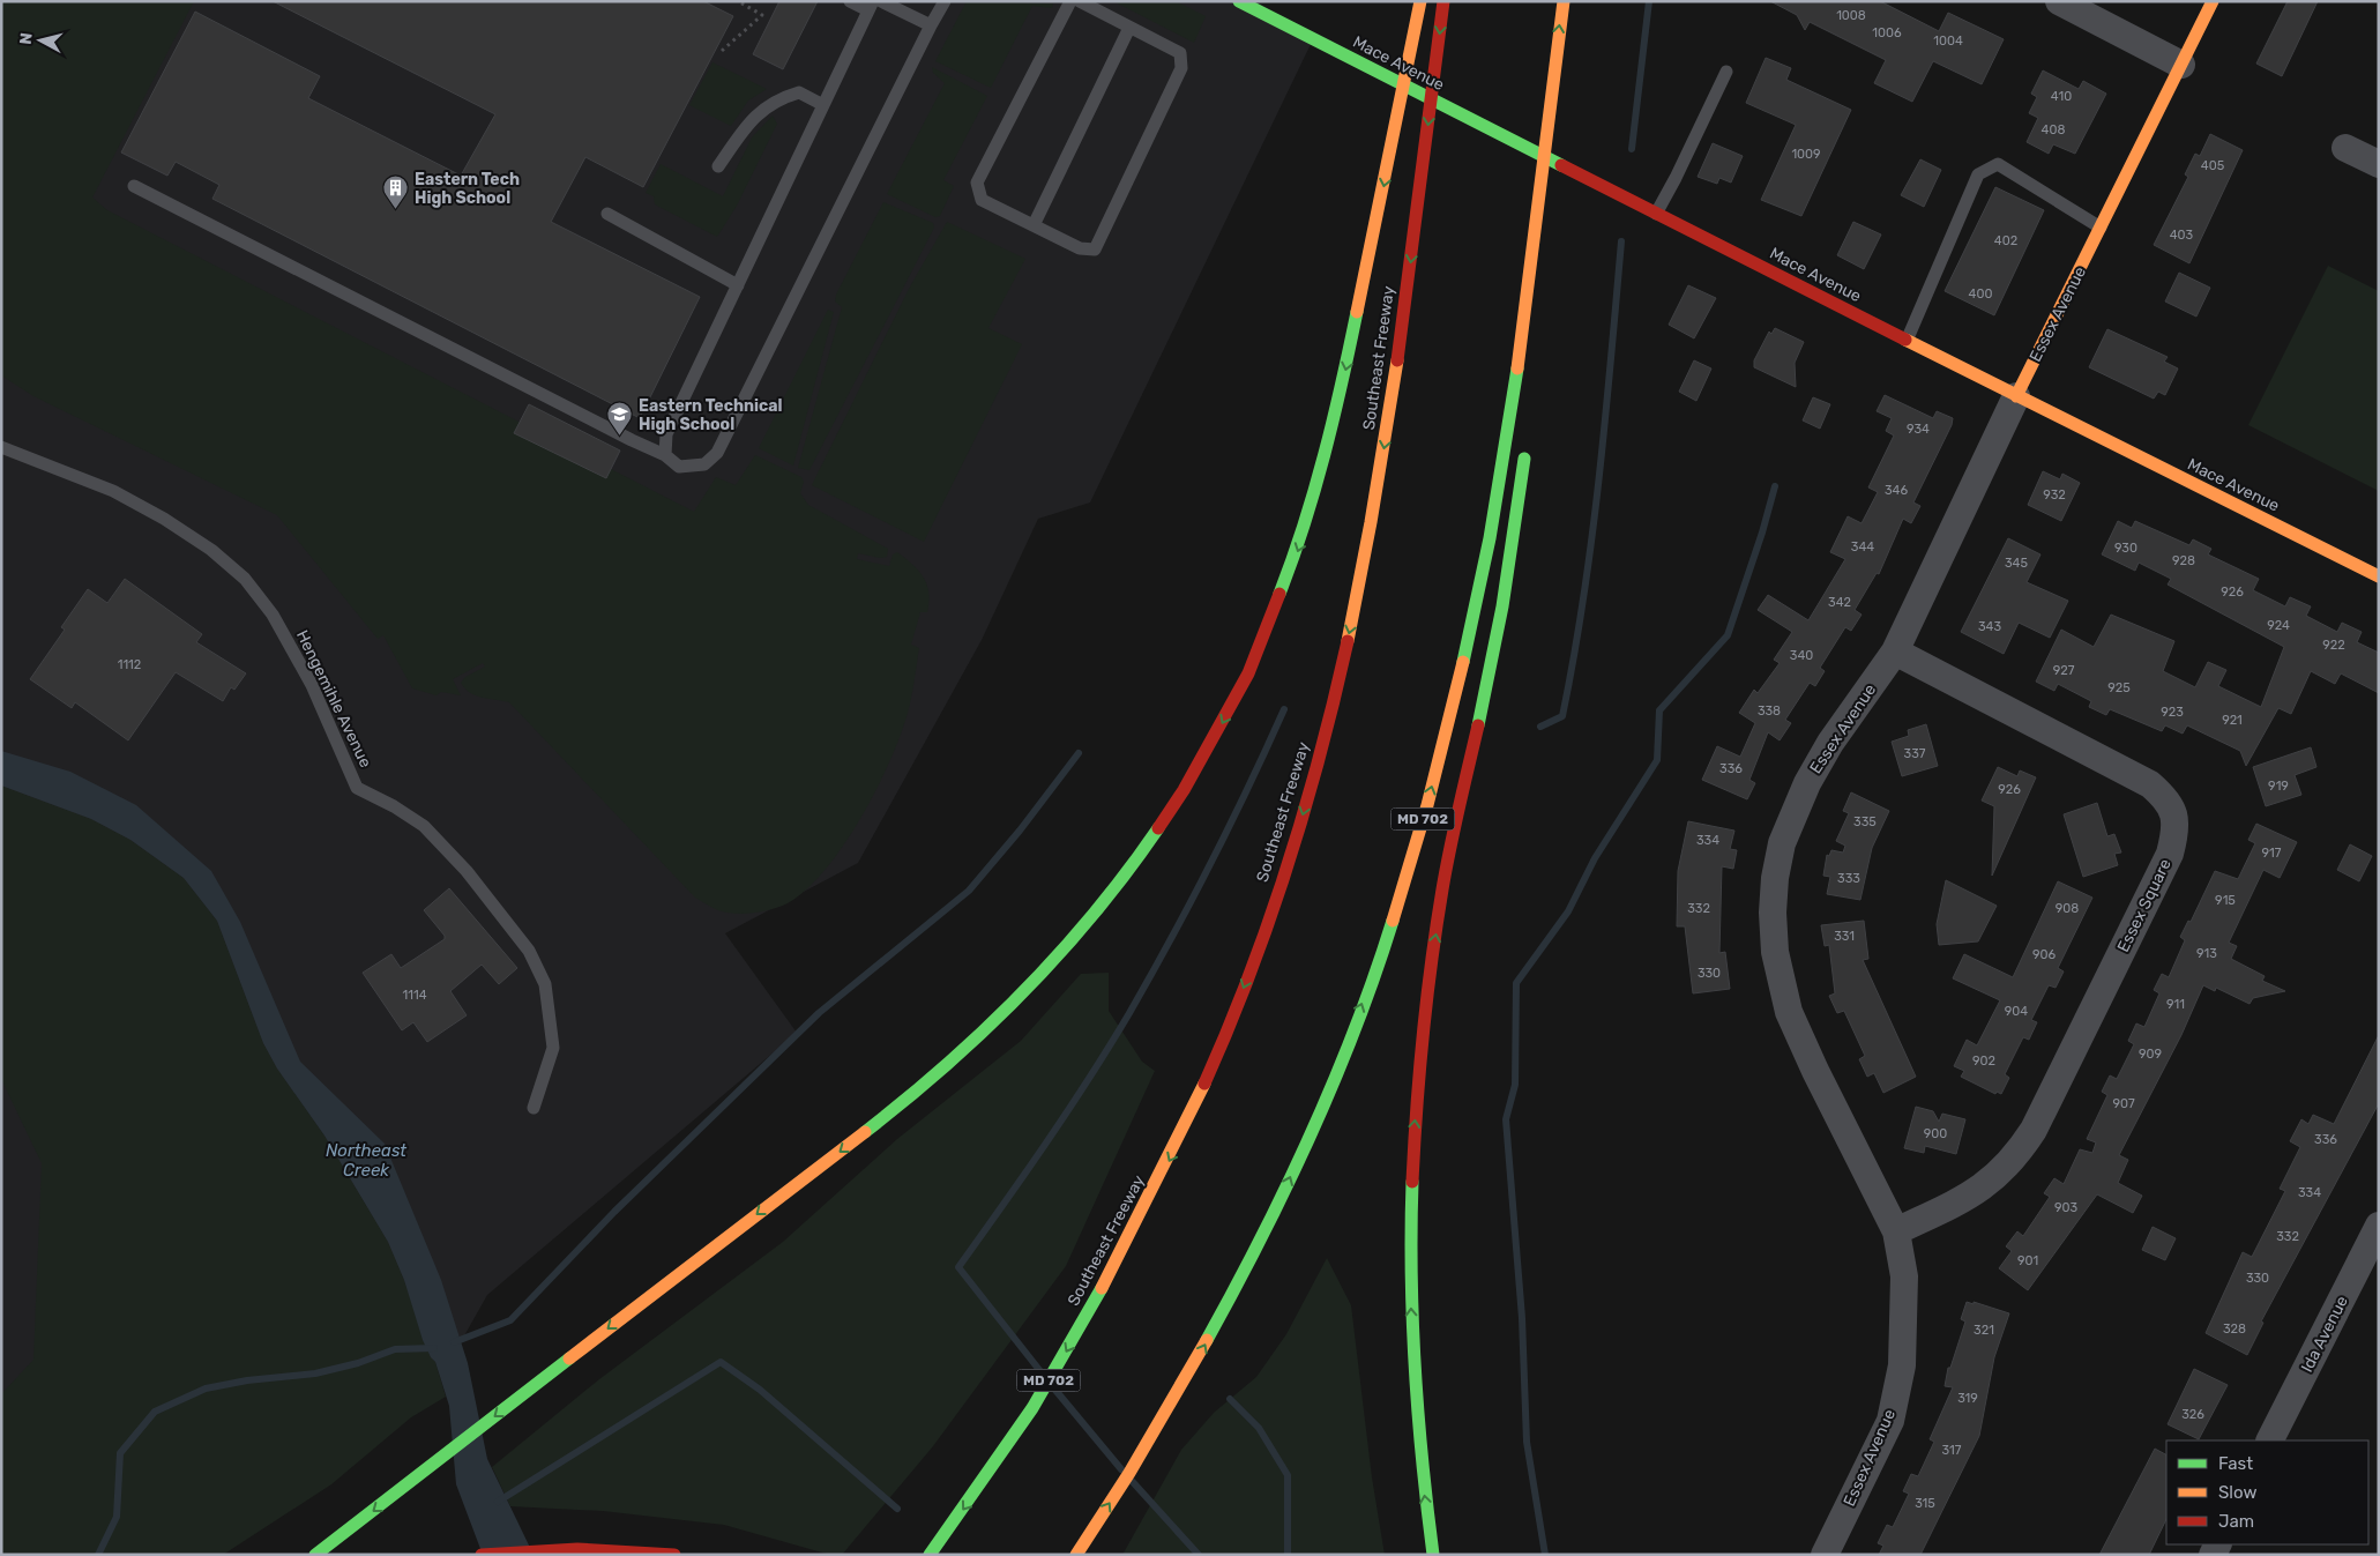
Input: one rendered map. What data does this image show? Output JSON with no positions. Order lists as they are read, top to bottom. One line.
{"streets":{"main road":["Mace Avenue","Essex Avenue","Southeast Freeway","MD 702"],"street":["Essex Square","Ida Avenue"],"lane":["Hengemihle Avenue"]},"crossings":[["Mace Avenue","Essex Avenue"],["Essex Avenue","Essex Square"]],"water":["Northeast Creek"],"places":{"building":["Eastern Tech High School"],"school or university":["Eastern Technical High School"]},"house_numbers":["1008","1006","1004","410","408","1009","405","403","402","400","934","346","932","344","930","928","345","926","342","924","343","922","340","1112","927","925","338","923","921","337","336","919","926","335","334","917","333","915","332","908","331","913","906","330","1114","911","904","909","902","907","900","336","334","903","332","901","330","328","321","319","326","317","315"],"legend":["Fast","Slow","Jam"],"north":"left"}
